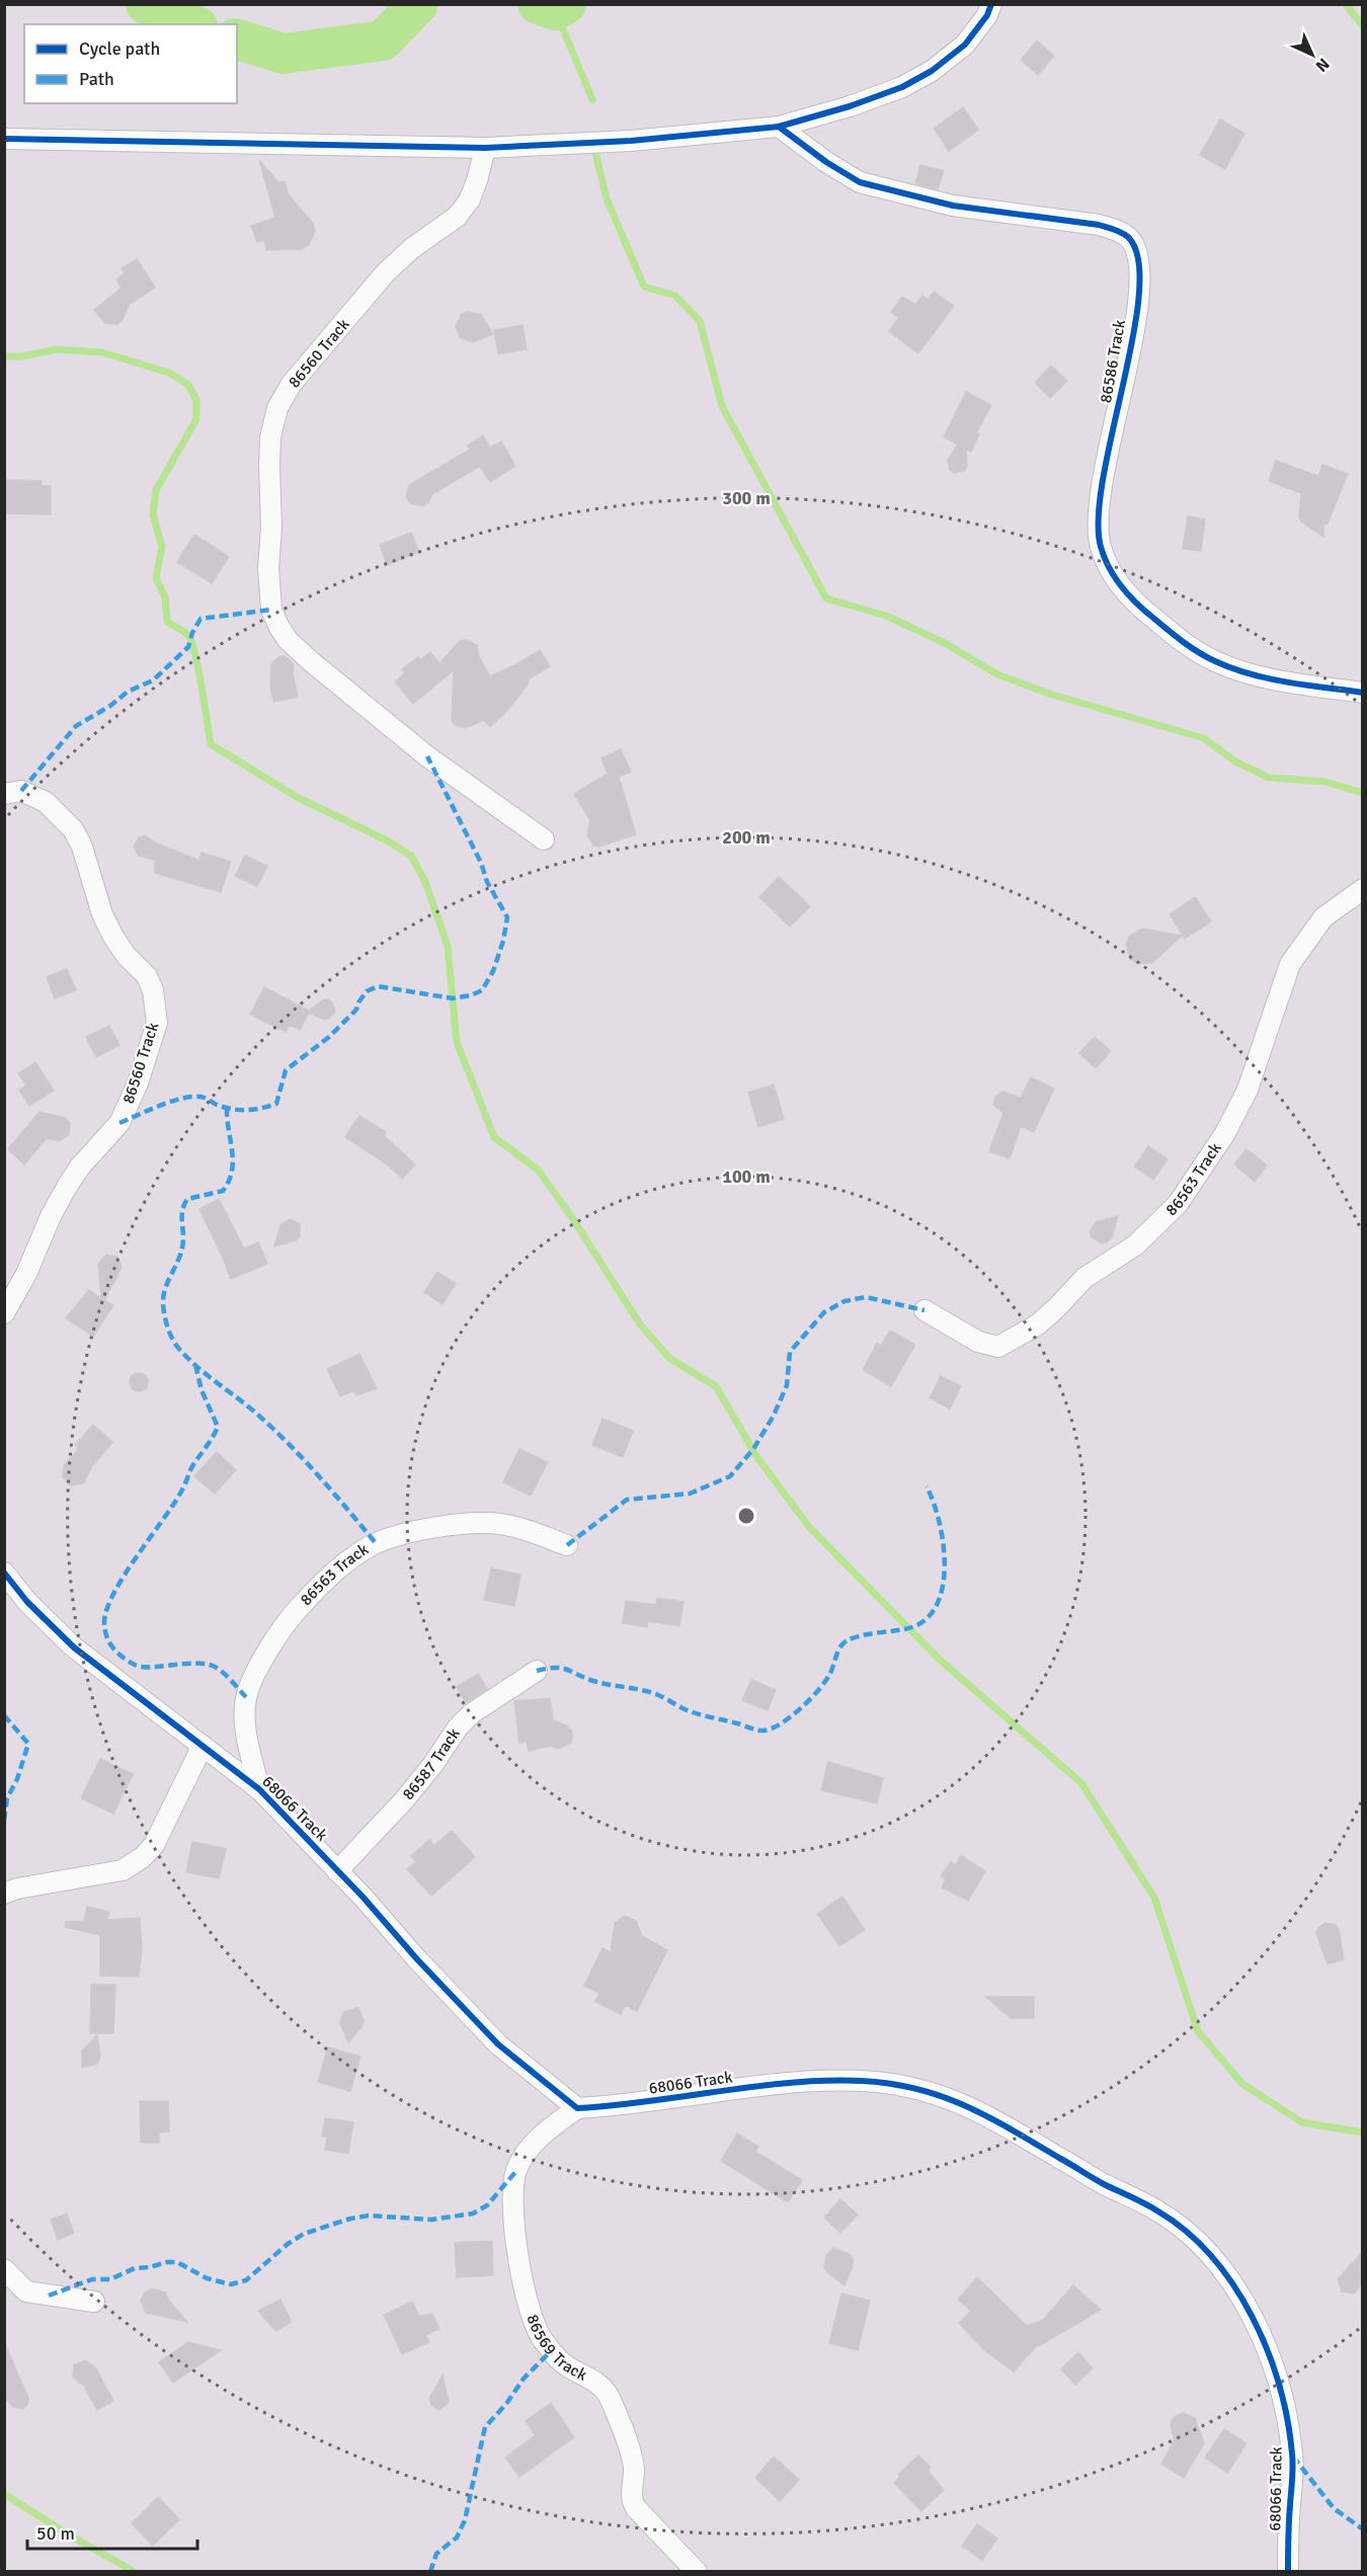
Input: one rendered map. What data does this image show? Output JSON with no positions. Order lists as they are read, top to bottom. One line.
{"streets":{"street":["86560 Track","86586 Track","86563 Track","86587 Track","68066 Track","86569 Track"]},"crossings":[["86563 Track","68066 Track"],["86587 Track","68066 Track"],["68066 Track","86569 Track"]],"legend":["Cycle path","Path"],"scale_bar":"50 m","north":"bottom right","rings":["300 m","200 m","100 m"]}
